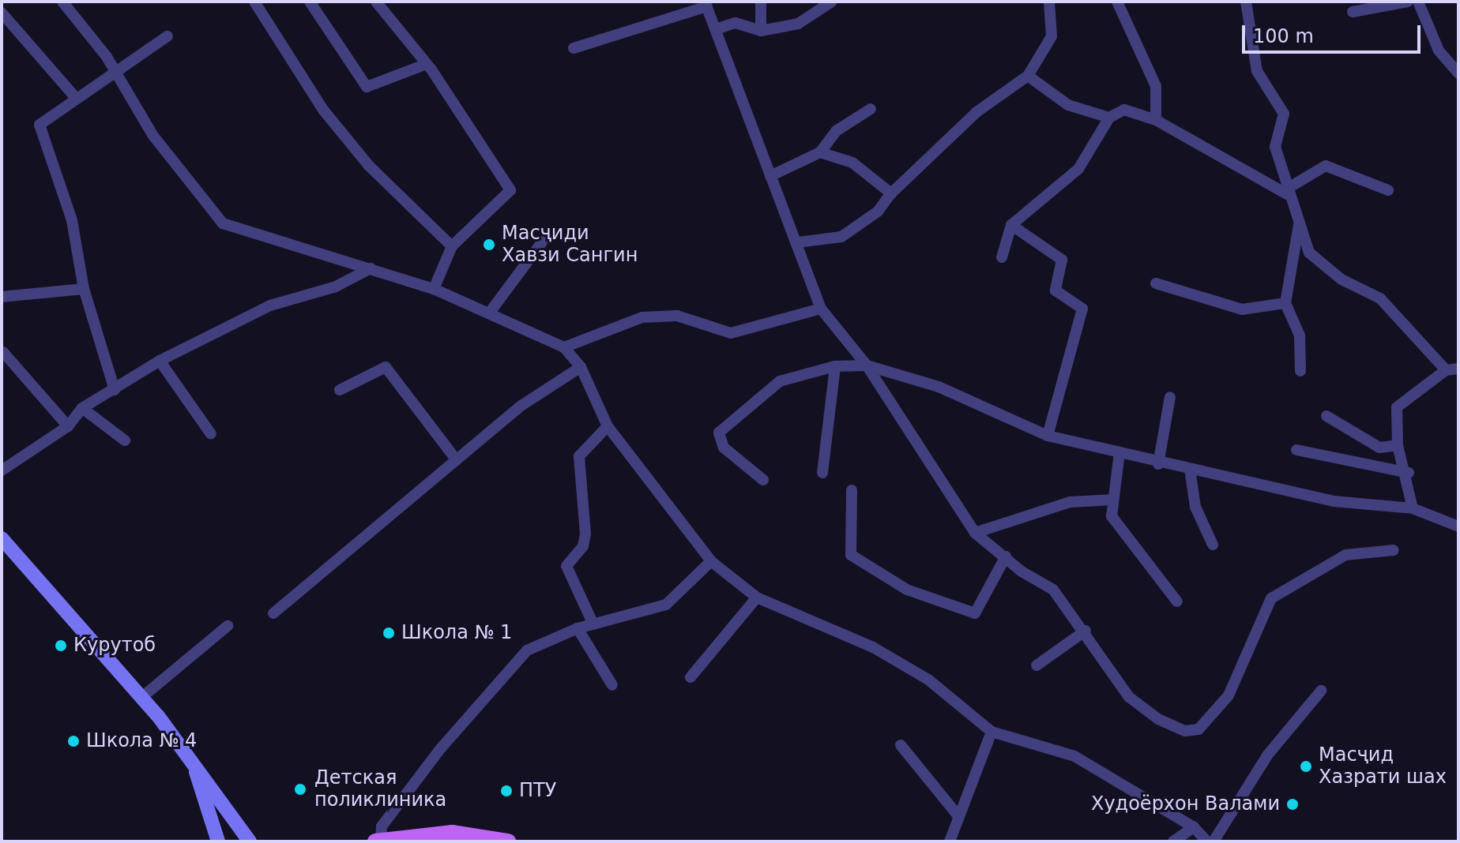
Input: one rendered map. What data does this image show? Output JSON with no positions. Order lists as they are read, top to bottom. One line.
{"places":["Масҷиди Хавзи Сангин","Школа № 1","Курутоб","Школа № 4","Масҷид Хазрати шах","Детская поликлиника","ПТУ","Худоёрхон Валами"],"scale_bar":"100 m"}
